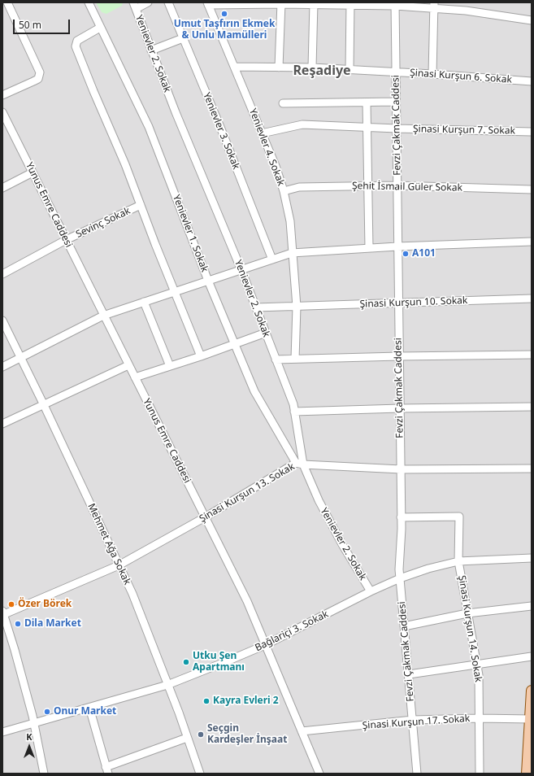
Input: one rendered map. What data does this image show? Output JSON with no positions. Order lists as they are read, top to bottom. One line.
{"streets":{"street":["Yenievler 2. Sokak","Şinasi Kurşun 6. Sokak","Fevzi Çakmak Caddesi","Şinasi Kurşun 7. Sokak","Yenievler 3. Sokak","Yenievler 4. Sokak","Şehit İsmail Güler Sokak","Yunus Emre Caddesi","Sevinç Sokak","Yenievler 1. Sokak","Şinasi Kurşun 10. Sokak","Şinasi Kurşun 13. Sokak","Mehmet Ağa Sokak","Şinasi Kurşun 14. Sokak","Bağlariçi 3. Sokak","Şinasi Kurşun 17. Sokak"]},"crossings":[["Yenievler 2. Sokak","Yenievler 1. Sokak"],["Yenievler 2. Sokak","Şinasi Kurşun 10. Sokak"],["Yenievler 2. Sokak","Şinasi Kurşun 13. Sokak"],["Yenievler 2. Sokak","Bağlariçi 3. Sokak"],["Şinasi Kurşun 6. Sokak","Fevzi Çakmak Caddesi"],["Şinasi Kurşun 6. Sokak","Yenievler 4. Sokak"],["Fevzi Çakmak Caddesi","Şinasi Kurşun 7. Sokak"],["Fevzi Çakmak Caddesi","Şehit İsmail Güler Sokak"],["Fevzi Çakmak Caddesi","Şinasi Kurşun 10. Sokak"],["Fevzi Çakmak Caddesi","Şinasi Kurşun 13. Sokak"],["Fevzi Çakmak Caddesi","Şinasi Kurşun 14. Sokak"],["Fevzi Çakmak Caddesi","Bağlariçi 3. Sokak"],["Fevzi Çakmak Caddesi","Şinasi Kurşun 17. Sokak"],["Şinasi Kurşun 7. Sokak","Yenievler 4. Sokak"],["Yenievler 4. Sokak","Şehit İsmail Güler Sokak"],["Yenievler 4. Sokak","Şinasi Kurşun 10. Sokak"],["Yunus Emre Caddesi","Sevinç Sokak"],["Yunus Emre Caddesi","Şinasi Kurşun 13. Sokak"],["Yunus Emre Caddesi","Bağlariçi 3. Sokak"],["Yunus Emre Caddesi","Şinasi Kurşun 17. Sokak"],["Yenievler 1. Sokak","Şinasi Kurşun 13. Sokak"],["Şinasi Kurşun 13. Sokak","Mehmet Ağa Sokak"],["Mehmet Ağa Sokak","Bağlariçi 3. Sokak"],["Şinasi Kurşun 14. Sokak","Bağlariçi 3. Sokak"],["Şinasi Kurşun 14. Sokak","Şinasi Kurşun 17. Sokak"]],"districts":["Reşadiye"],"places":["Umut Taşfırın Ekmek & Unlu Mamülleri","A101","Özer Börek","Dila Market","Utku Şen Apartmanı","Kayra Evleri 2","Onur Market","Seçgin Kardeşler İnşaat"],"scale_bar":"50 m","north":"top"}
